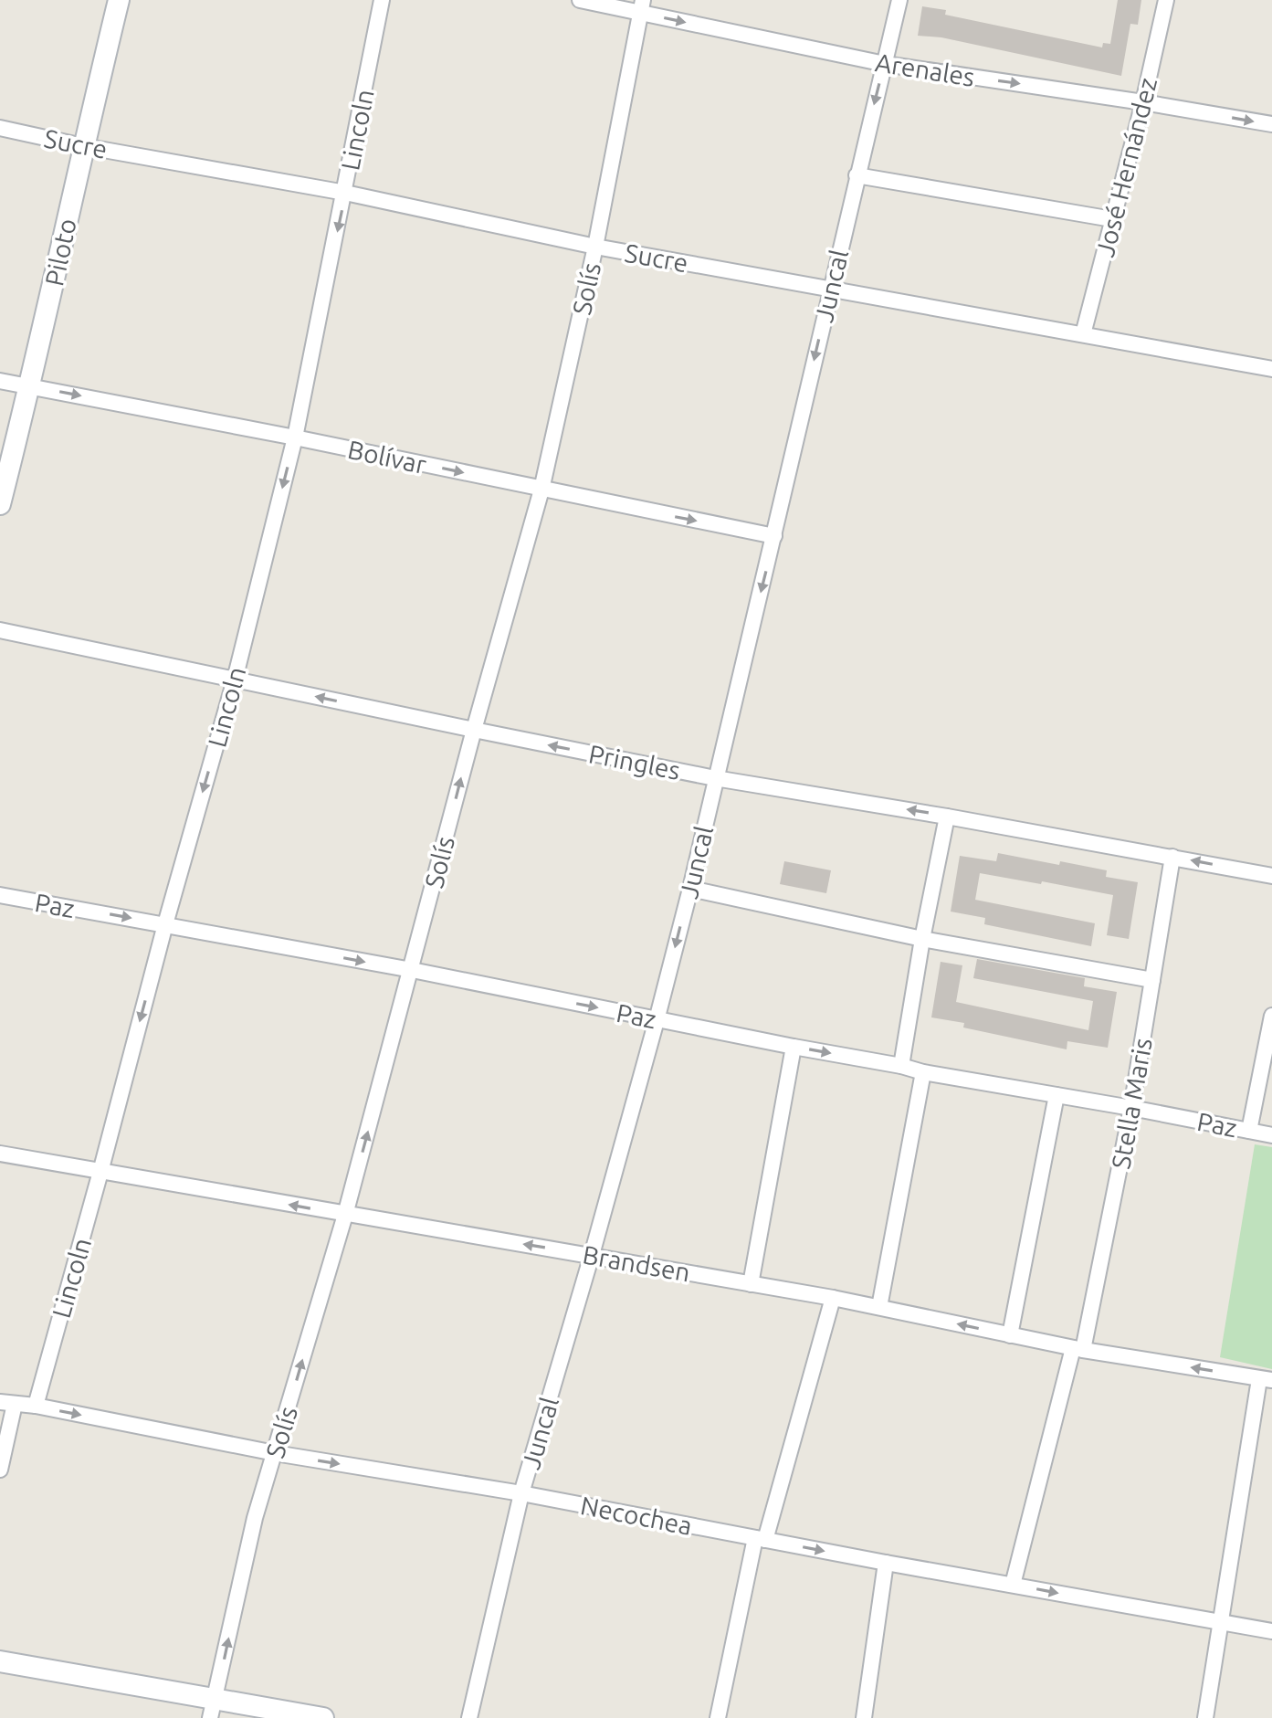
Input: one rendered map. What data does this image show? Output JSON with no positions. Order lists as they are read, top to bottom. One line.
{"streets":{"main road":["Piloto"],"street":["Arenales","Lincoln","Sucre","José Hernández","Juncal","Solís","Bolívar","Pringles","Paz","Stella Maris","Brandsen","Necochea"]},"crossings":[["Arenales","José Hernández"],["Arenales","Juncal"],["Arenales","Solís"],["Lincoln","Sucre"],["Lincoln","Bolívar"],["Lincoln","Pringles"],["Lincoln","Paz"],["Lincoln","Brandsen"],["Lincoln","Necochea"],["Sucre","José Hernández"],["Sucre","Piloto"],["Sucre","Juncal"],["Sucre","Solís"],["Piloto","Bolívar"],["Juncal","Bolívar"],["Juncal","Pringles"],["Juncal","Paz"],["Juncal","Brandsen"],["Juncal","Necochea"],["Solís","Bolívar"],["Solís","Pringles"],["Solís","Paz"],["Solís","Brandsen"],["Solís","Necochea"],["Pringles","Stella Maris"],["Paz","Stella Maris"],["Stella Maris","Brandsen"],["Stella Maris","Necochea"]],"one_way":["Lincoln","Juncal","Solís","Bolívar","Pringles","Paz","Brandsen","Necochea"]}
